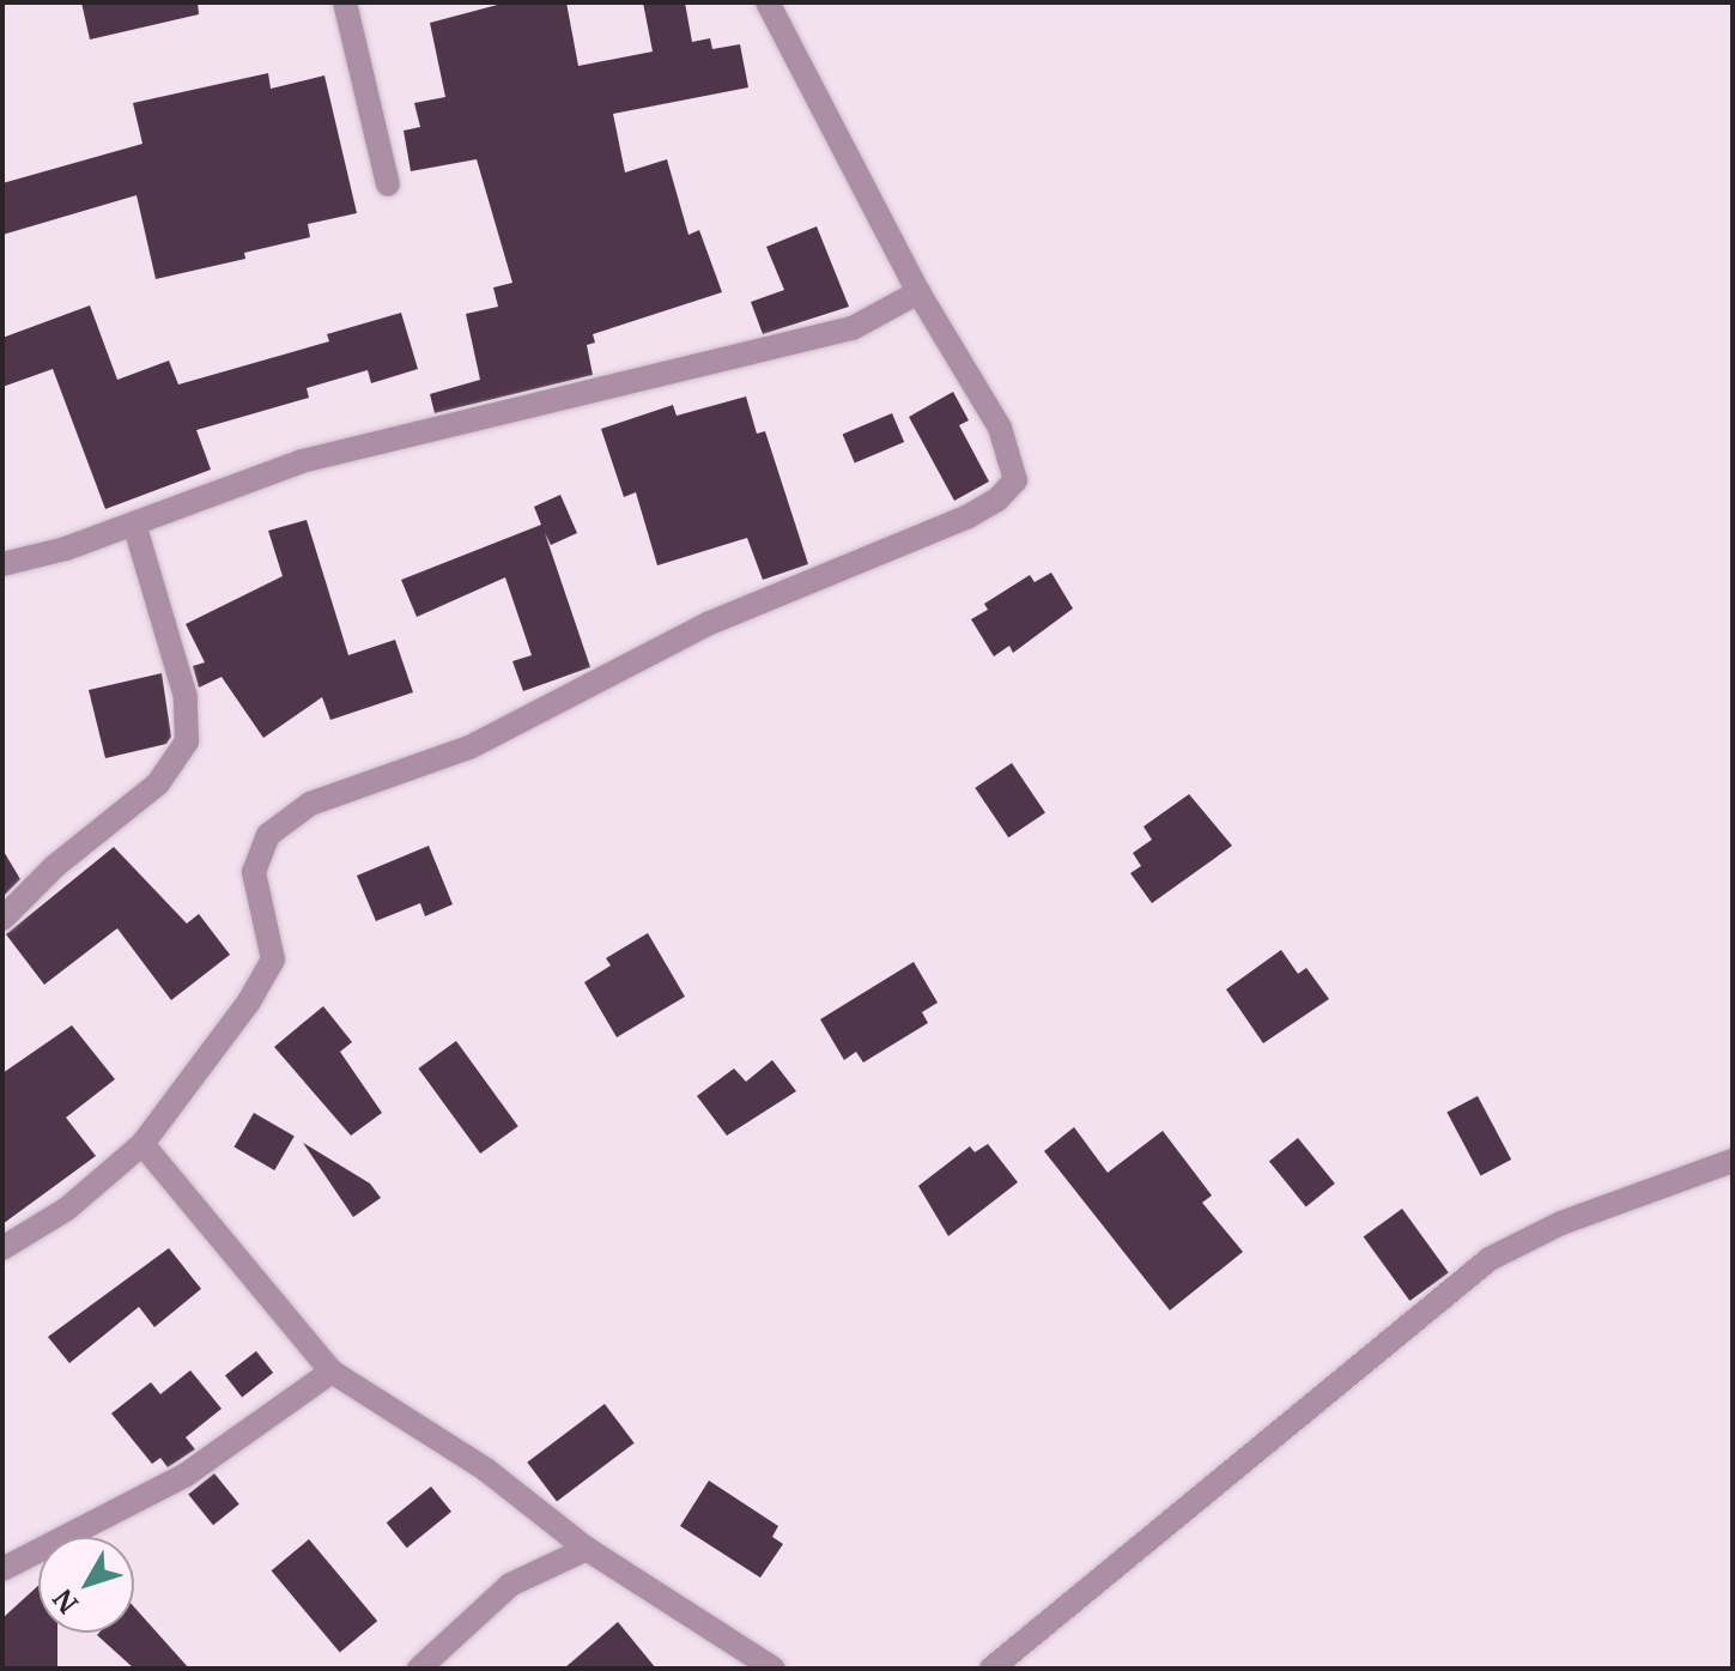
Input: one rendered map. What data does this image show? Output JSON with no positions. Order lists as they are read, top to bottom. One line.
{"north":"bottom left"}
